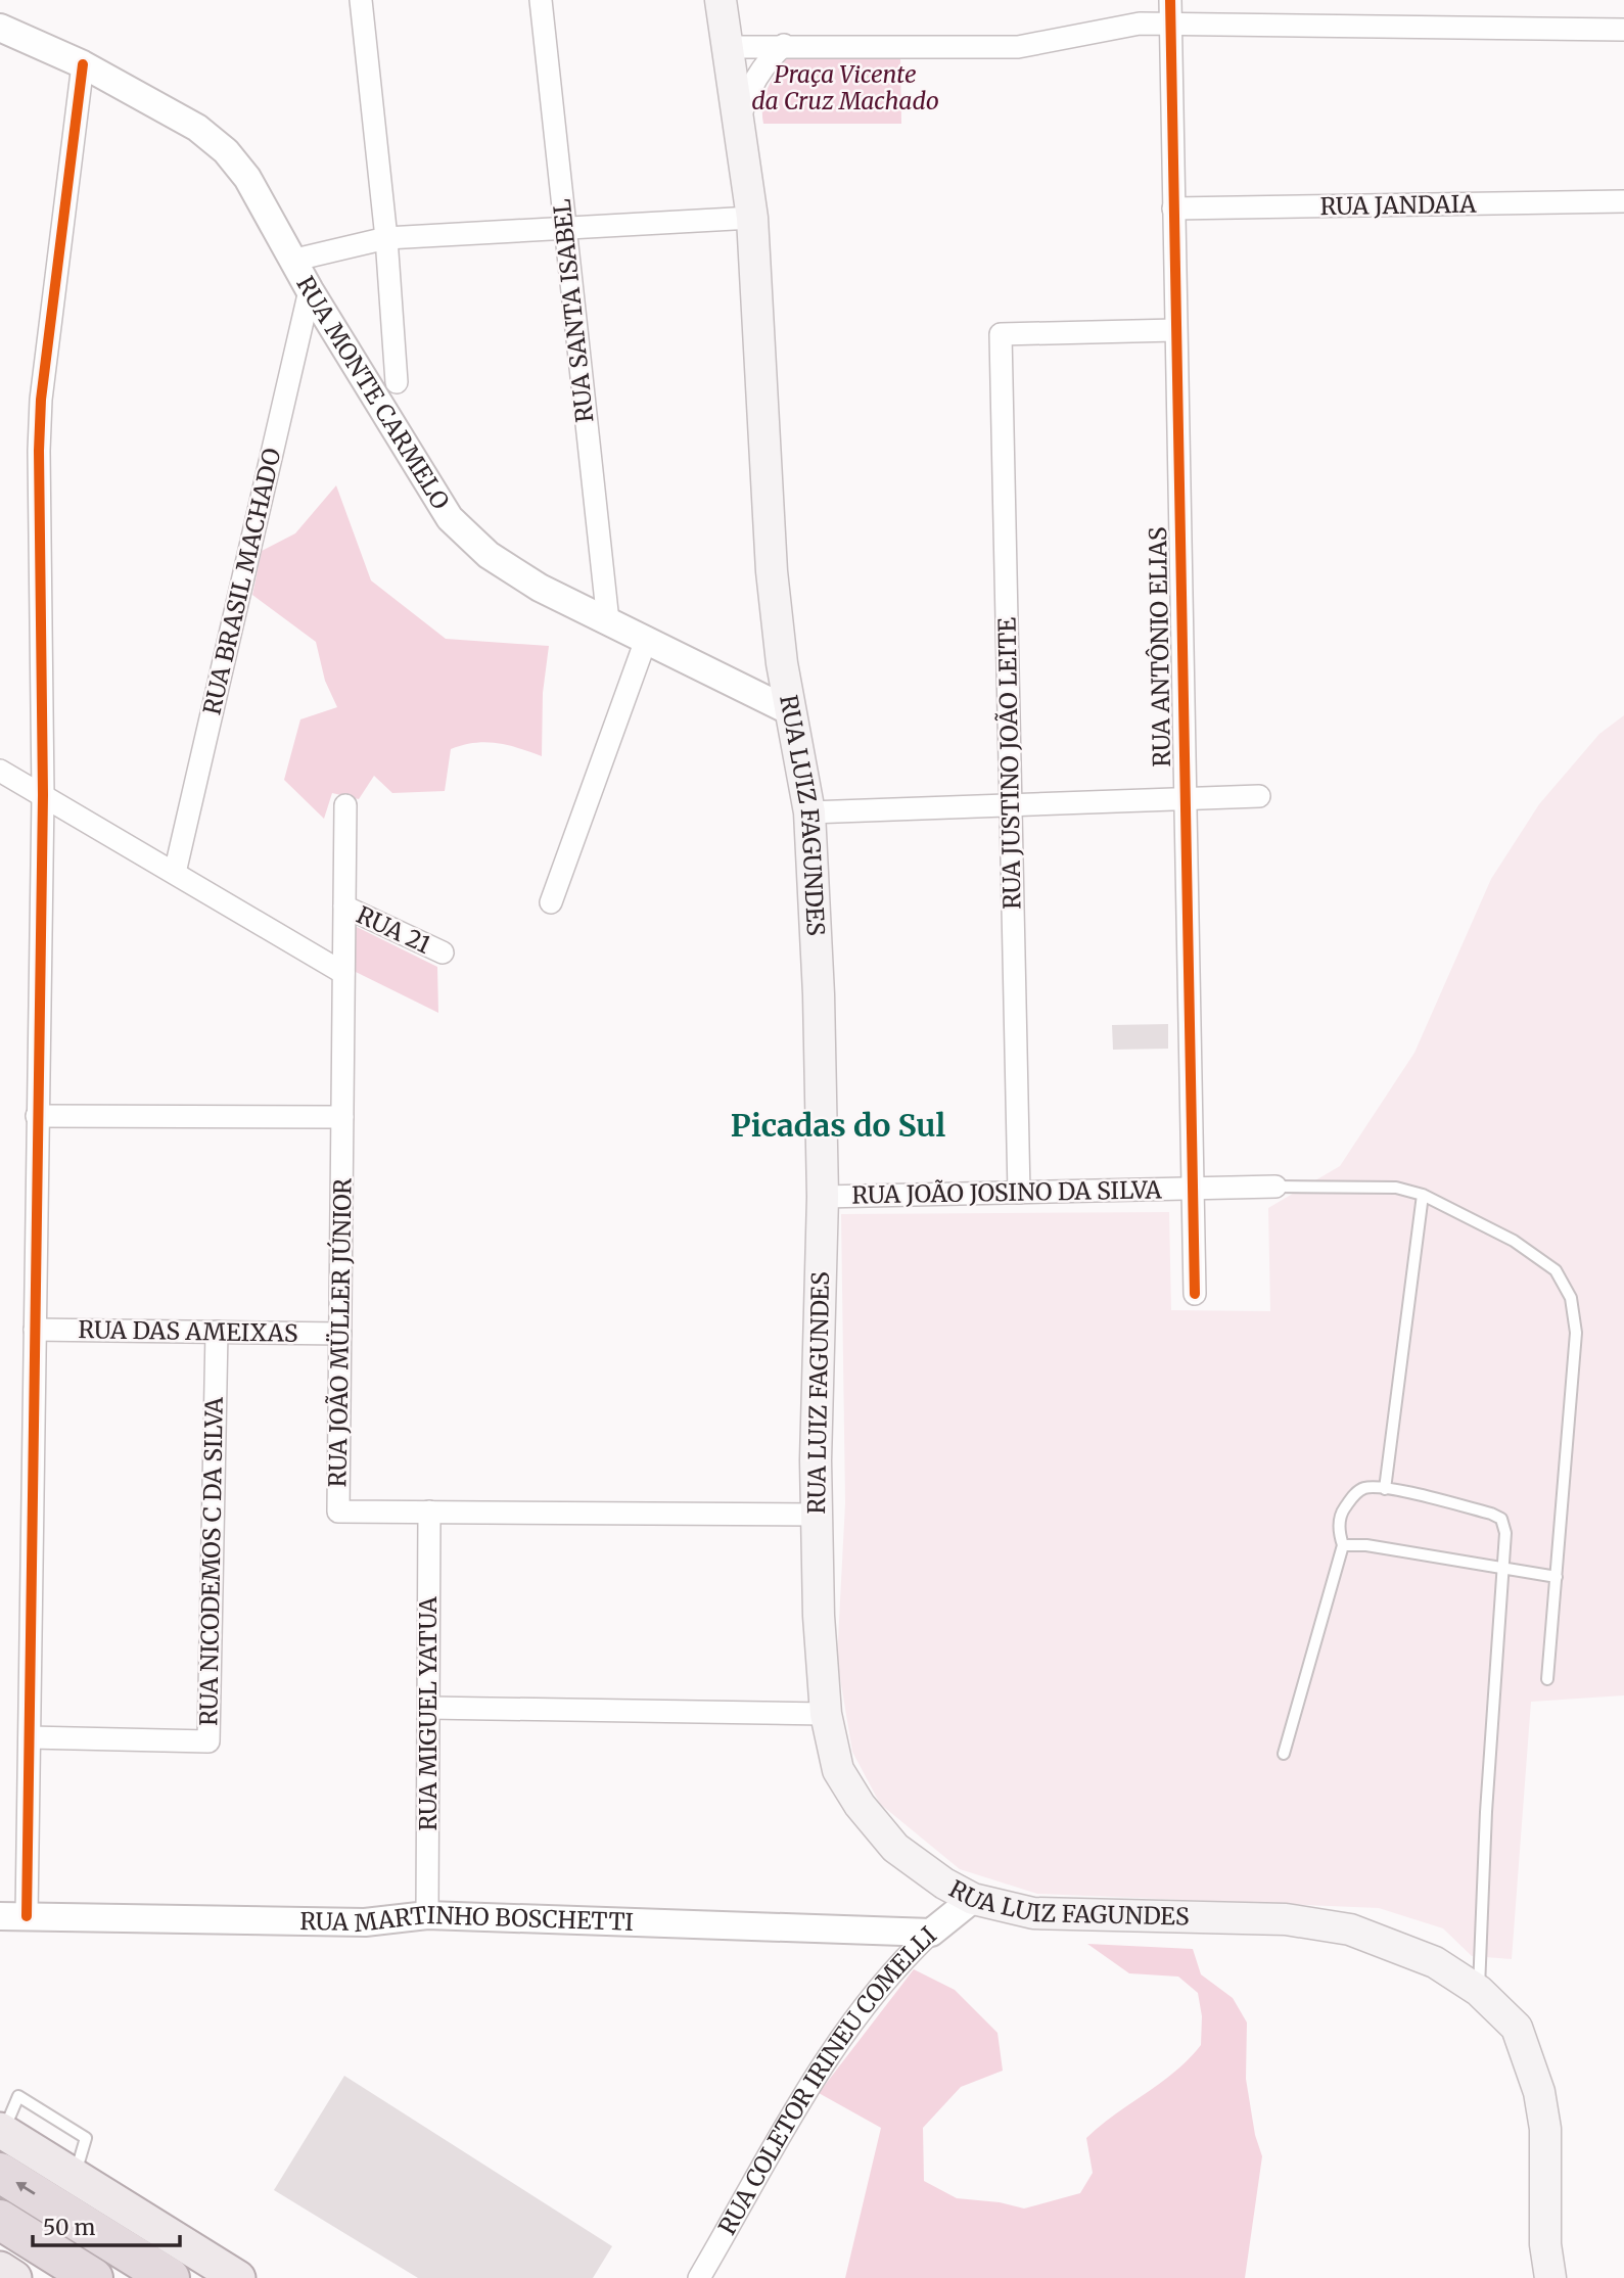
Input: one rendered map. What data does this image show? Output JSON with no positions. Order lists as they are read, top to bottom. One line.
{"streets":{"main road":["RUA LUIZ FAGUNDES"],"street":["RUA JANDAIA","RUA SANTA ISABEL","RUA MONTE CARMELO","RUA BRASIL MACHADO","RUA ANTÔNIO ELIAS","RUA JUSTINO JOÃO LEITE","RUA 21","RUA JOÃO JOSINO DA SILVA","RUA DAS AMEIXAS","RUA JOÃO MÜLLER JÚNIOR","RUA NICODEMOS C DA SILVA","RUA MIGUEL YATUA","RUA MARTINHO BOSCHETTI","RUA COLETOR IRINEU COMELLI"]},"crossings":[["RUA JANDAIA","RUA ANTÔNIO ELIAS"],["RUA SANTA ISABEL","RUA MONTE CARMELO"],["RUA MONTE CARMELO","RUA BRASIL MACHADO"],["RUA MONTE CARMELO","RUA LUIZ FAGUNDES"],["RUA ANTÔNIO ELIAS","RUA JUSTINO JOÃO LEITE"],["RUA ANTÔNIO ELIAS","RUA JOÃO JOSINO DA SILVA"],["RUA JUSTINO JOÃO LEITE","RUA JOÃO JOSINO DA SILVA"],["RUA LUIZ FAGUNDES","RUA JOÃO JOSINO DA SILVA"],["RUA LUIZ FAGUNDES","RUA JOÃO MÜLLER JÚNIOR"],["RUA LUIZ FAGUNDES","RUA COLETOR IRINEU COMELLI"],["RUA 21","RUA JOÃO MÜLLER JÚNIOR"],["RUA DAS AMEIXAS","RUA JOÃO MÜLLER JÚNIOR"],["RUA DAS AMEIXAS","RUA NICODEMOS C DA SILVA"],["RUA JOÃO MÜLLER JÚNIOR","RUA MIGUEL YATUA"],["RUA MIGUEL YATUA","RUA MARTINHO BOSCHETTI"],["RUA MARTINHO BOSCHETTI","RUA COLETOR IRINEU COMELLI"]],"districts":["Picadas do Sul"],"parks":["Praça Vicente da Cruz Machado"],"scale_bar":"50 m"}
